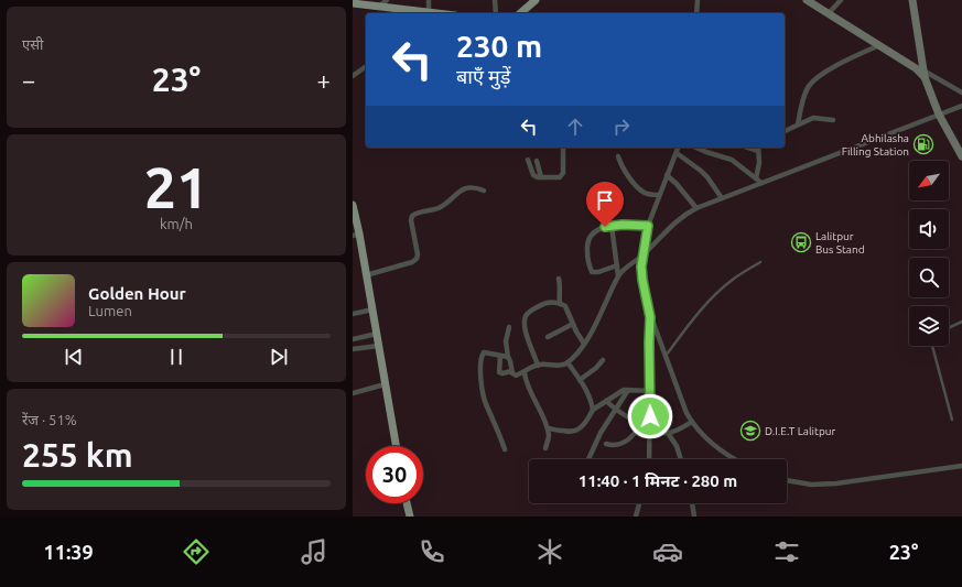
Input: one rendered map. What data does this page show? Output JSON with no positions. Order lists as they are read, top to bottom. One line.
{"places":{"fuel station":["Abhilasha Filling Station"],"bus stop":["Lalitpur Bus Stand"],"school or university":["D.I.E.T Lalitpur"]},"north":"bottom left","page":{"tile":["एसी",["21","km/h"],["रेंज · 51%","255 km"]],"turn":["230 m","बाएँ मुड़ें"],"heat":["−","23°","+"],"song":["Golden Hour","Lumen"],"limit":"30","trip":"11:40 · 1 मिनट · 280 m","tabs":["11:39","23°"]}}
